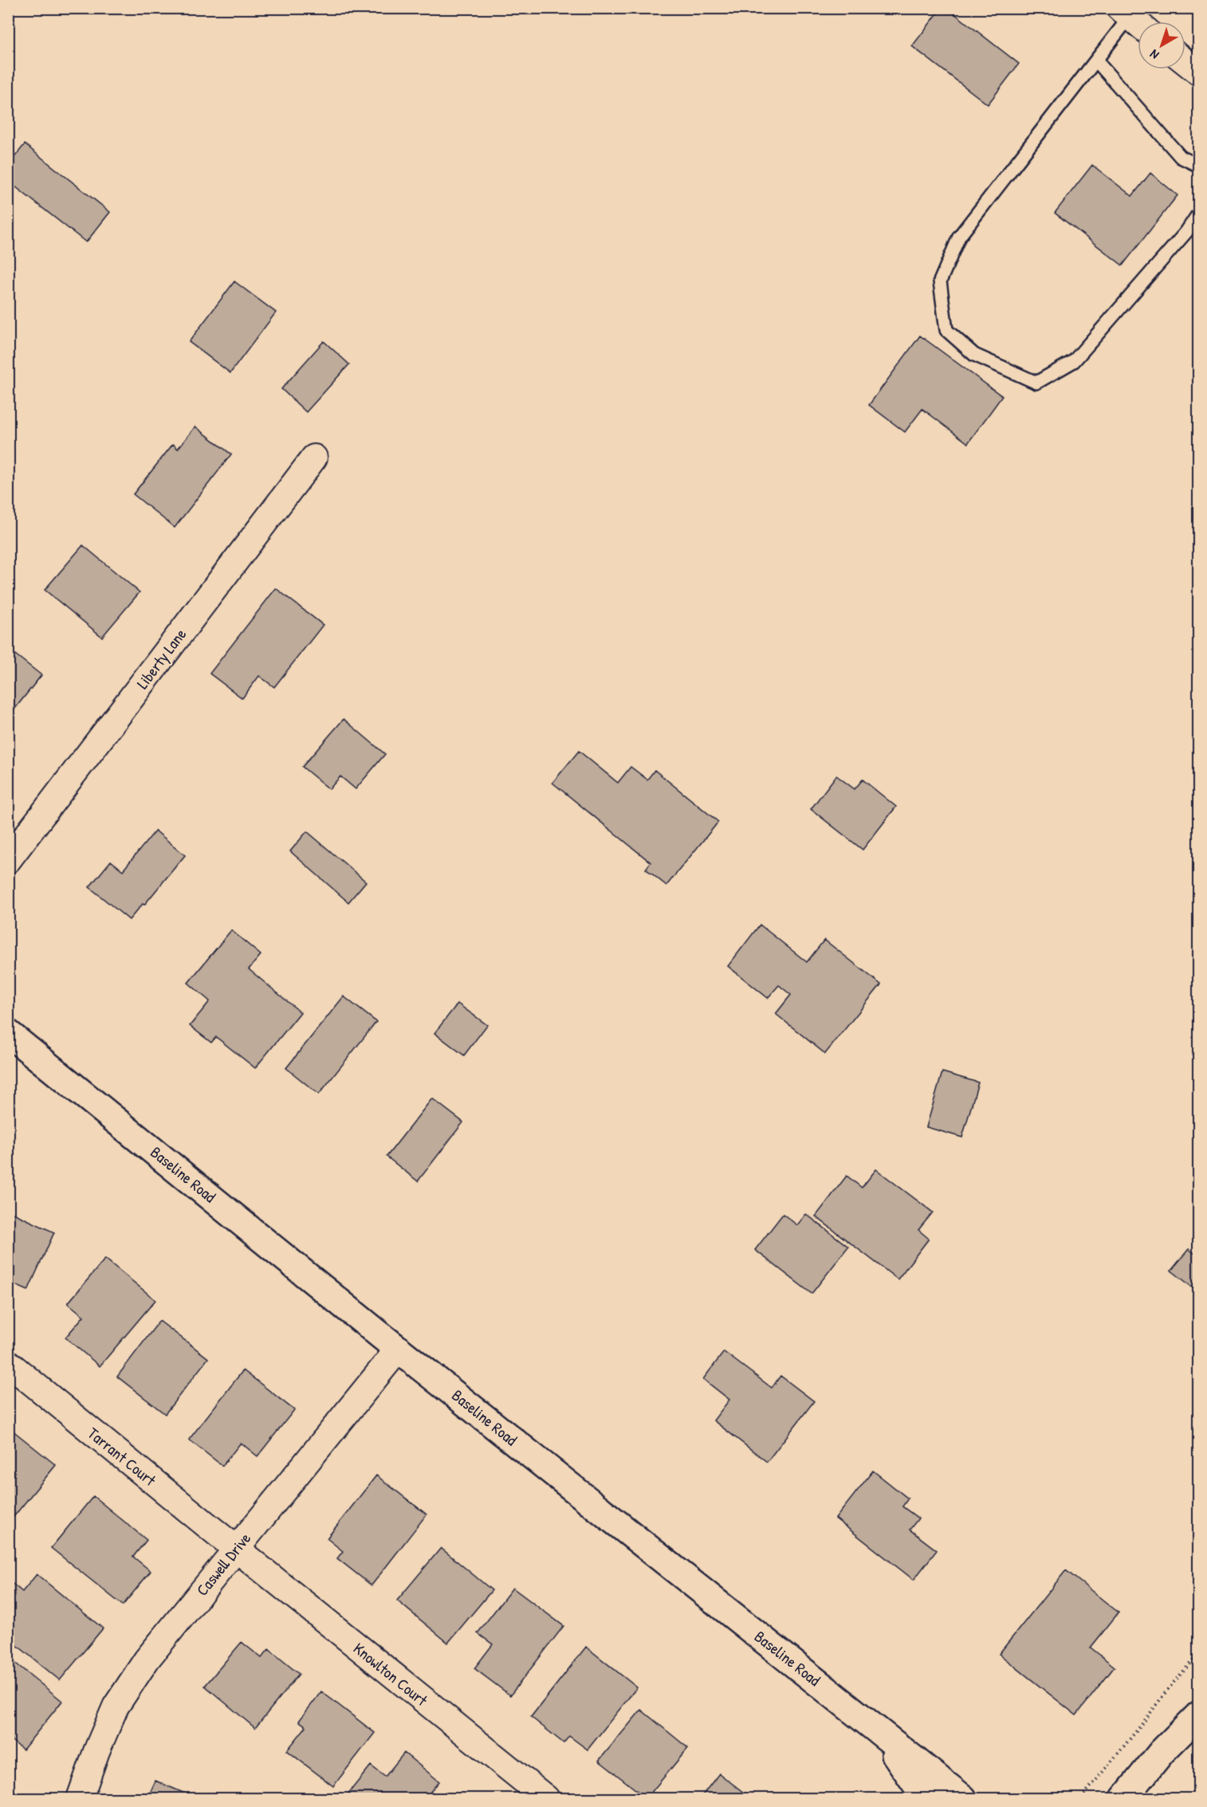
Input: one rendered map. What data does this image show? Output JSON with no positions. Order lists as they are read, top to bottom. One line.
{"streets":{"main road":["Baseline Road"],"street":["Liberty Lane","Tarrant Court","Caswell Drive","Knowlton Court"]},"crossings":[["Baseline Road","Caswell Drive"],["Tarrant Court","Caswell Drive"],["Tarrant Court","Knowlton Court"],["Caswell Drive","Knowlton Court"]],"north":"bottom left"}
